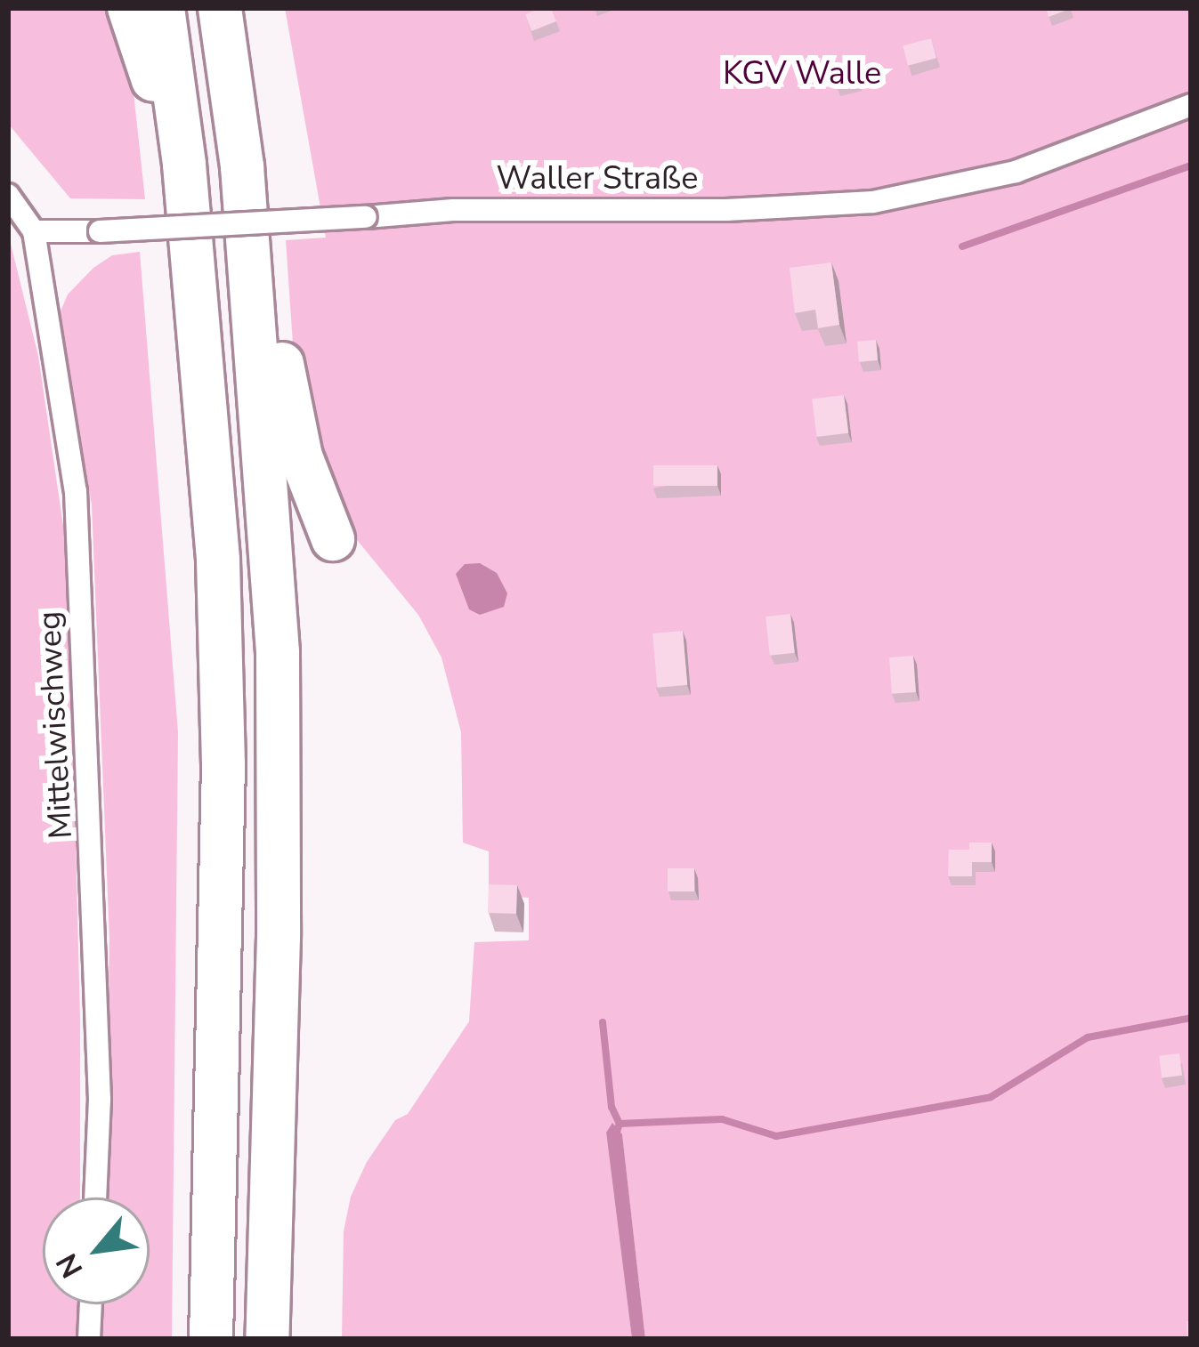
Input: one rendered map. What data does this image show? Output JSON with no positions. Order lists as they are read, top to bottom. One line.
{"streets":{"street":["Waller Straße","Mittelwischweg"]},"crossings":[["Waller Straße","Mittelwischweg"]],"parks":["KGV Walle"],"north":"bottom left"}
